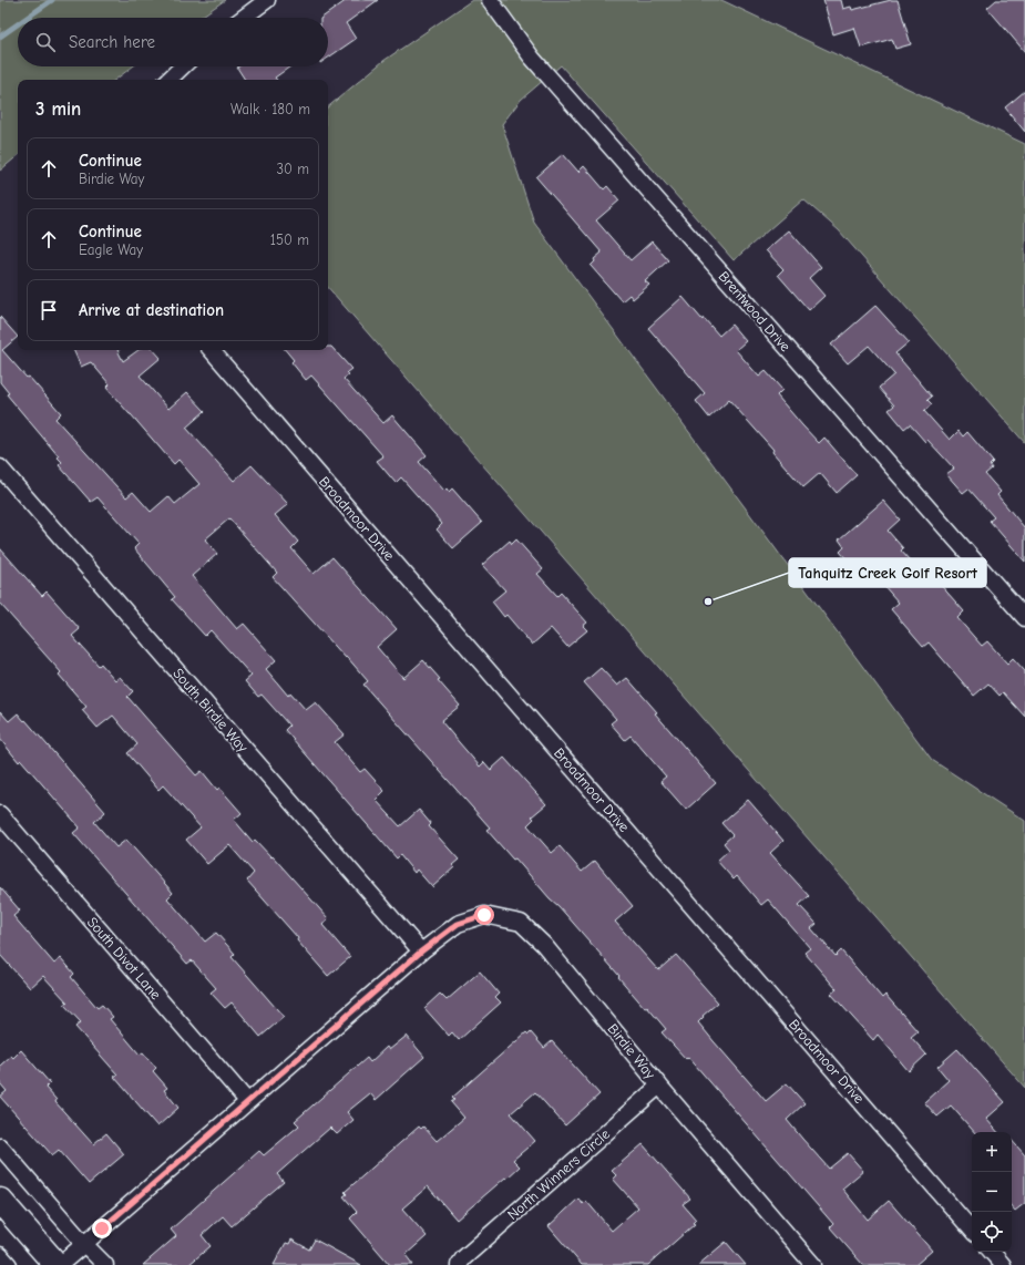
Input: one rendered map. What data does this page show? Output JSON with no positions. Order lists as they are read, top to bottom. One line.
{"streets":{"street":["Brentwood Drive","Broadmoor Drive","South Birdie Way","South Divot Lane","Birdie Way","North Winners Circle"]},"crossings":[["South Birdie Way","Birdie Way"],["South Divot Lane","Birdie Way"],["Birdie Way","North Winners Circle"]],"places":["Tahquitz Creek Golf Resort"],"page":{"search":"Search here","heading":["3 min","Walk · 180 m"],"list":[["Continue","Birdie Way","30 m"],["Continue","Eagle Way","150 m"],"Arrive at destination"],"map_buttons":["+","−"]}}
